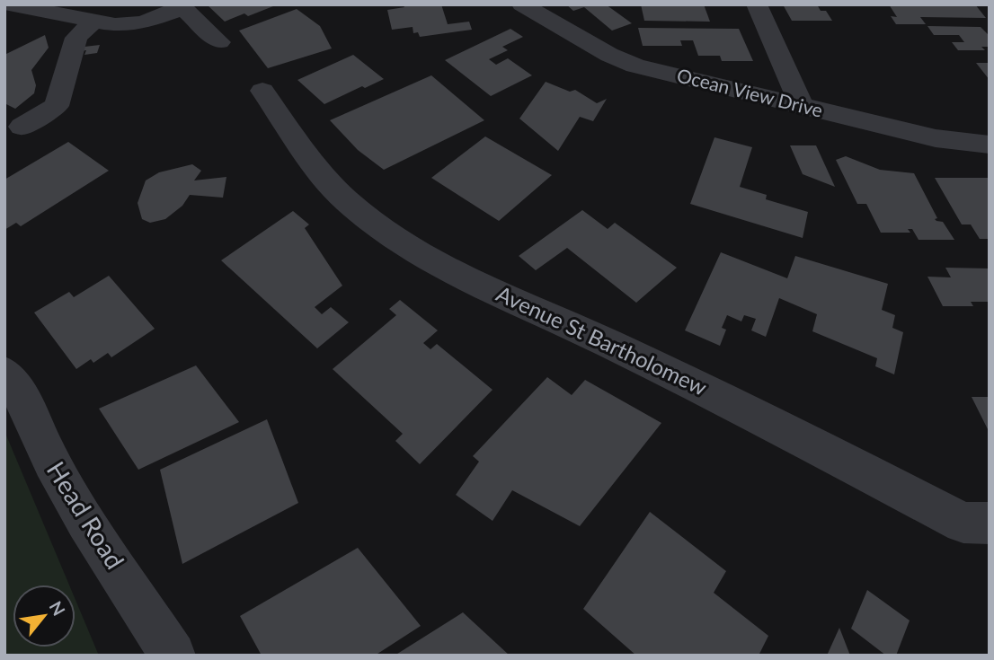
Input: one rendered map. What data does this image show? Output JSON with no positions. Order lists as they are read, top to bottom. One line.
{"streets":{"street":["Ocean View Drive","Avenue St Bartholomew","Head Road"]},"north":"top right"}
